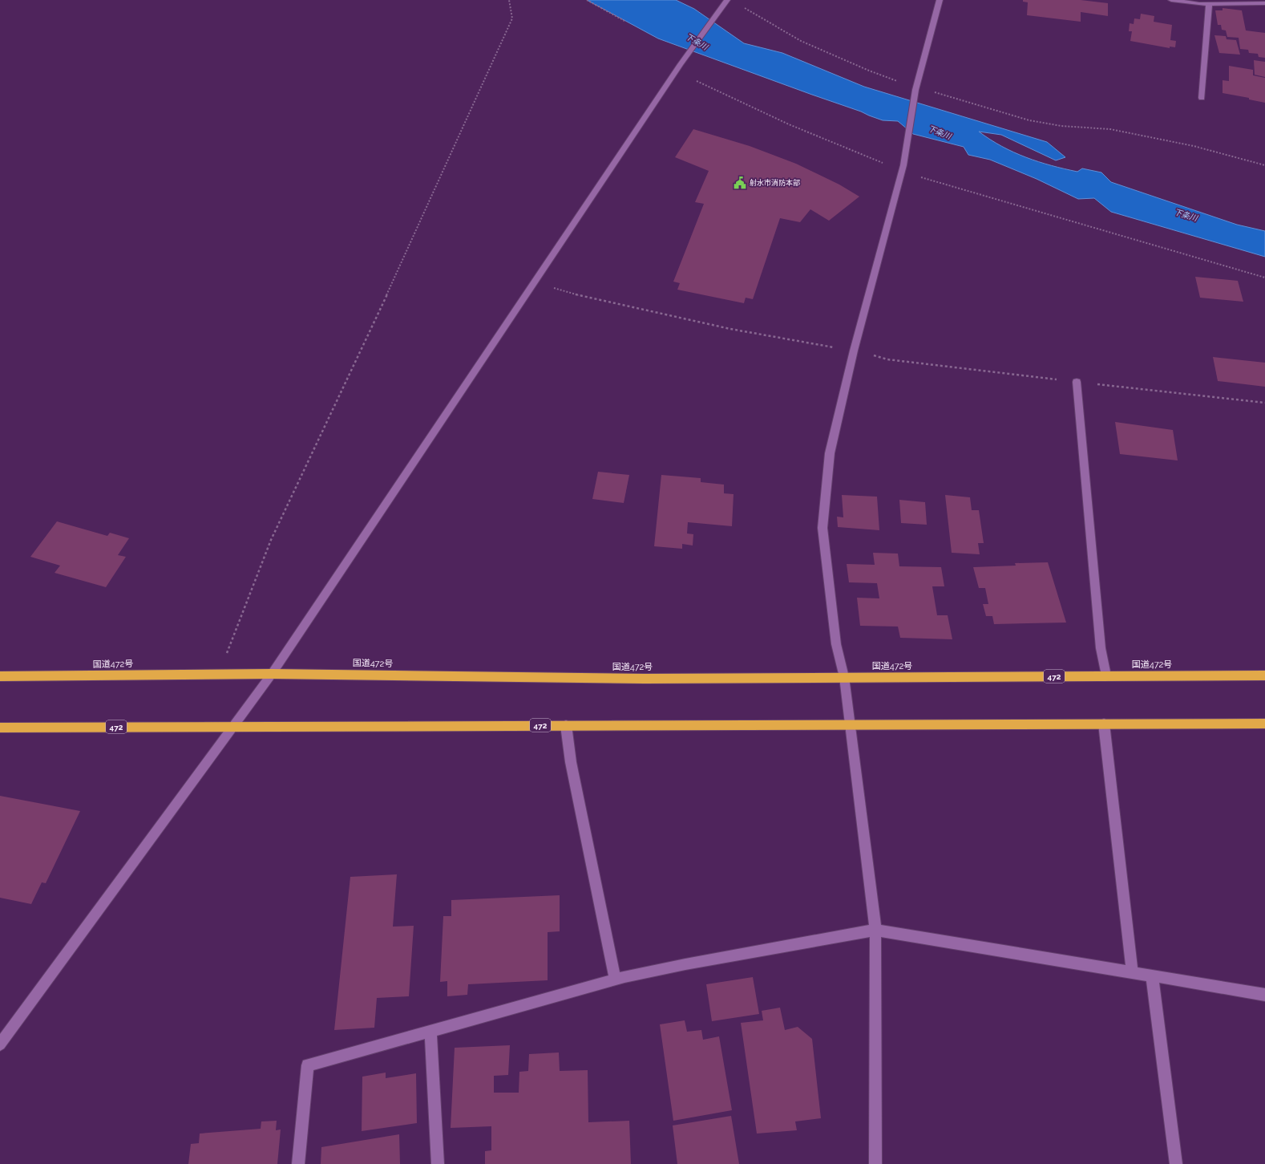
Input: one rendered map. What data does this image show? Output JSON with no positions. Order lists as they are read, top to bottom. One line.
{"streets":{"highway":["国道472号","472"]},"water":["下条川"],"places":{"public building":["射水市消防本部"]}}
